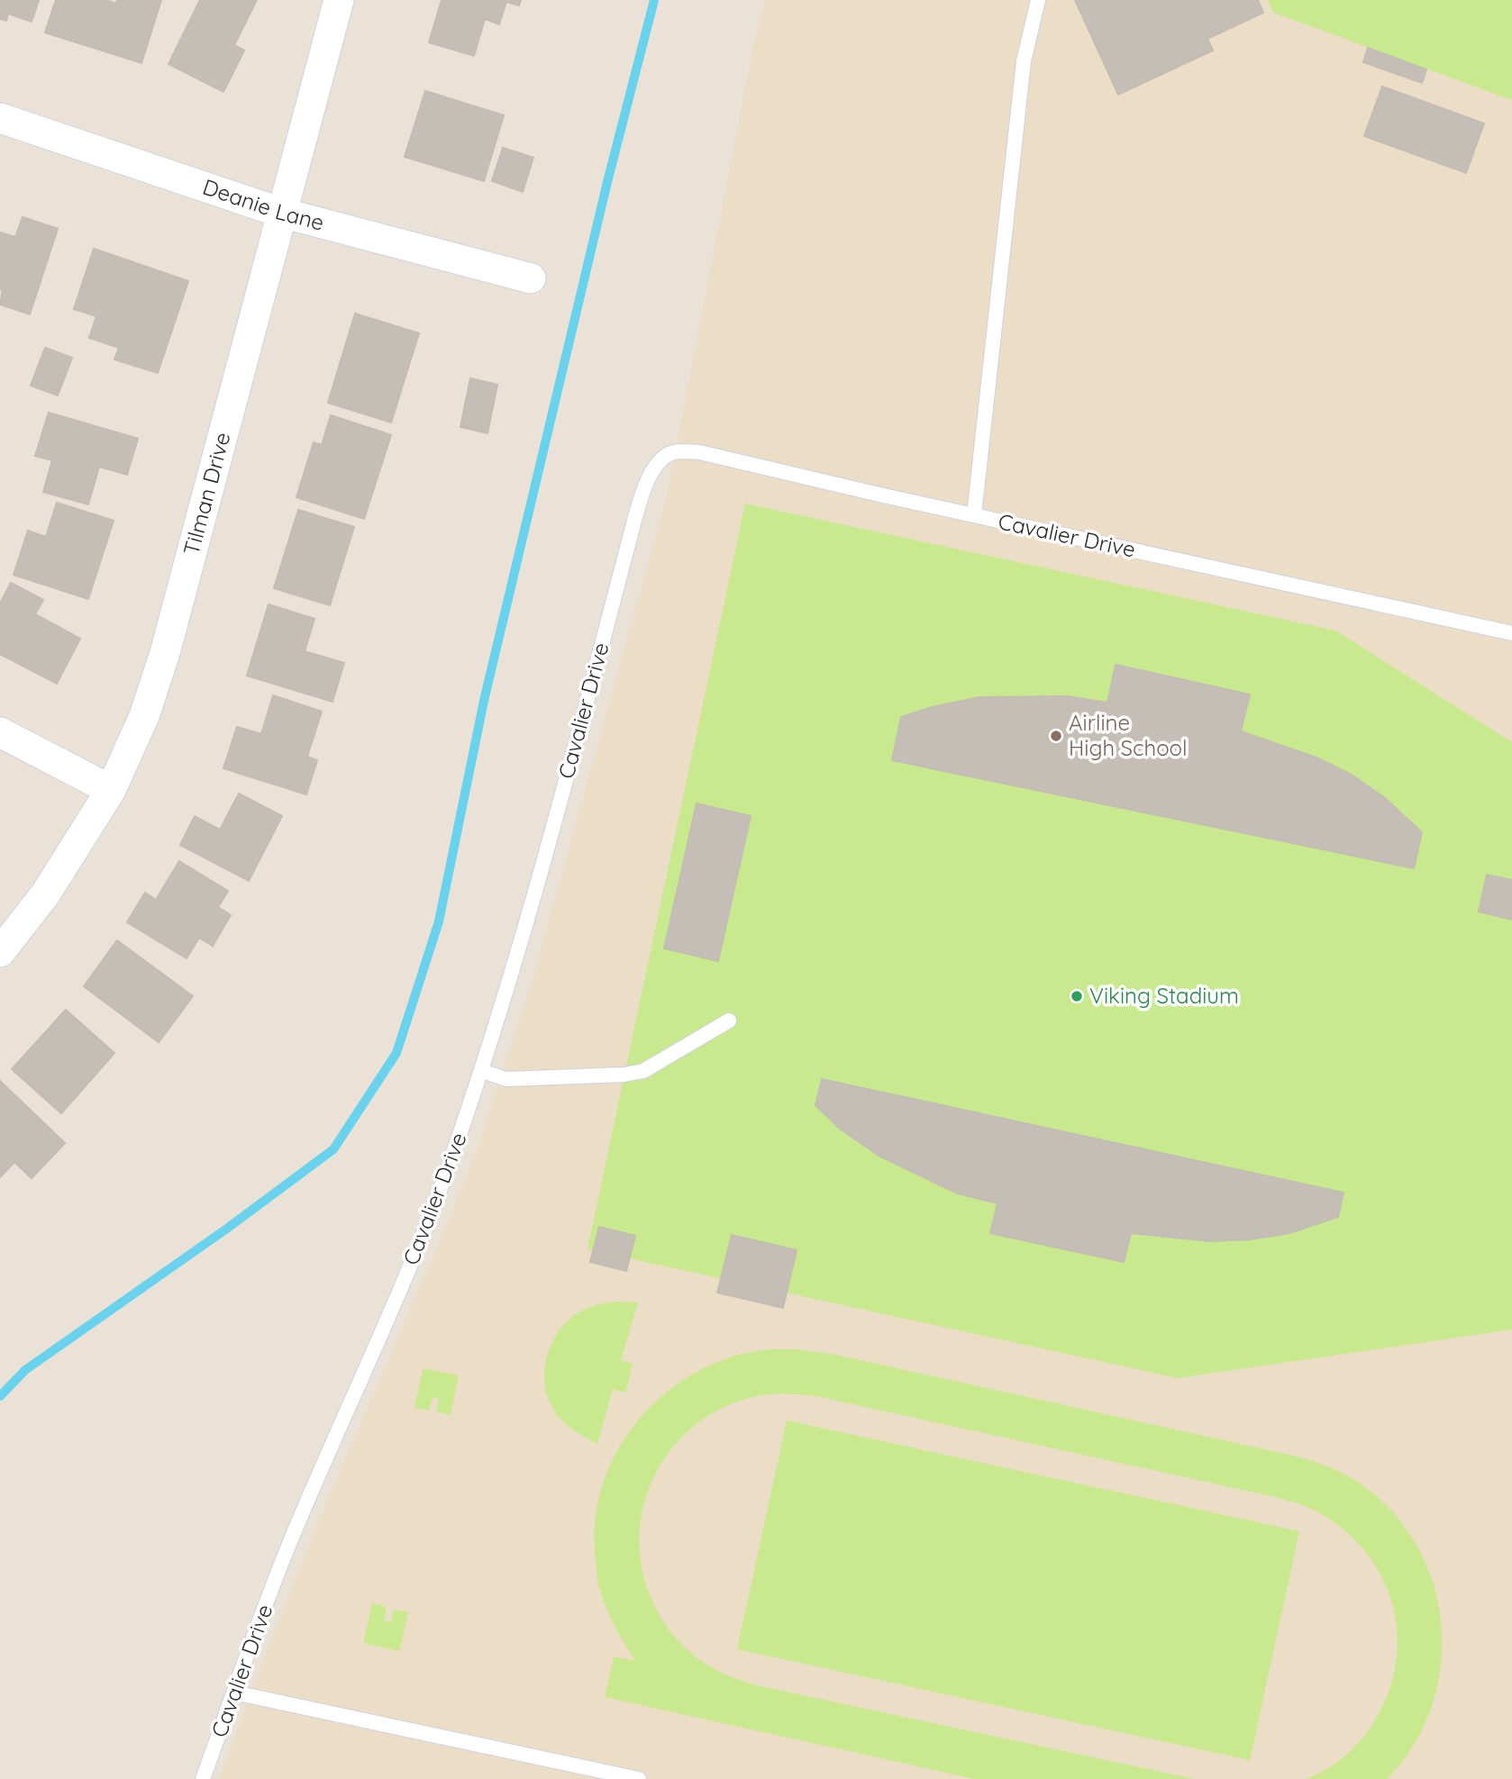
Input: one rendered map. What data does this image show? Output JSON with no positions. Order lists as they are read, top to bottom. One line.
{"streets":{"street":["Deanie Lane","Tilman Drive"],"lane":["Cavalier Drive"]},"crossings":[["Deanie Lane","Tilman Drive"]],"places":["Airline High School","Viking Stadium"]}
